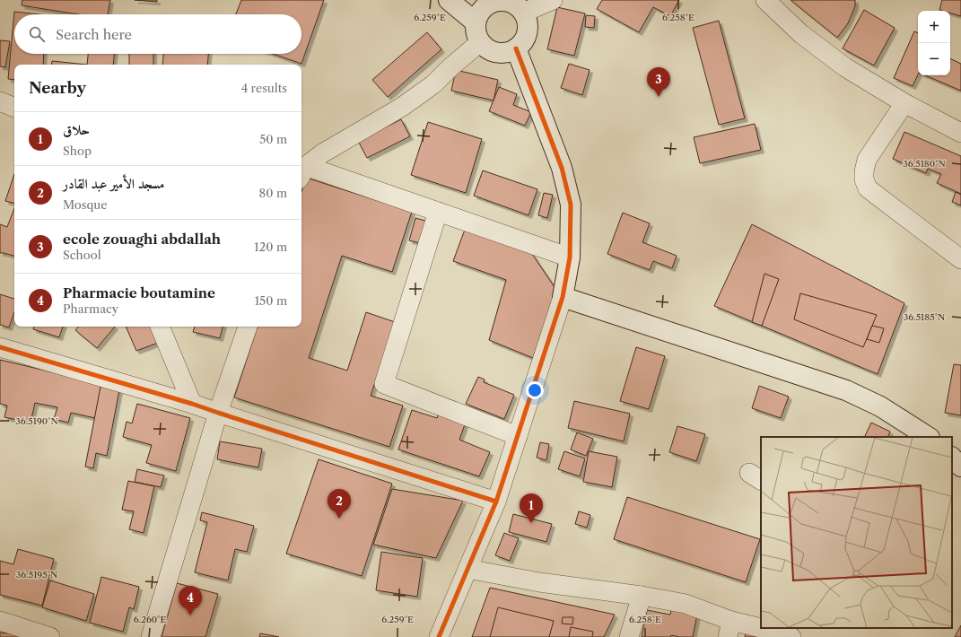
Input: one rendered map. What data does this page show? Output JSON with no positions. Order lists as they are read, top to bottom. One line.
{"page":{"map_buttons":["+","−"],"search":"Search here","heading":["Nearby","4 results"],"pins":["3","2","1","4"],"list":[{"mark":"1","name":"حلاق","note":"Shop","value":"50 m"},{"mark":"2","name":"مسجد الأمير عبد القادر","note":"Mosque","value":"80 m"},{"mark":"3","name":"ecole zouaghi abdallah","note":"School","value":"120 m"},{"mark":"4","name":"Pharmacie boutamine","note":"Pharmacy","value":"150 m"}]},"coordinates":["6.259°E","6.258°E","36.5180°N","36.5185°N","36.5190°N","36.5195°N","6.260°E"]}
